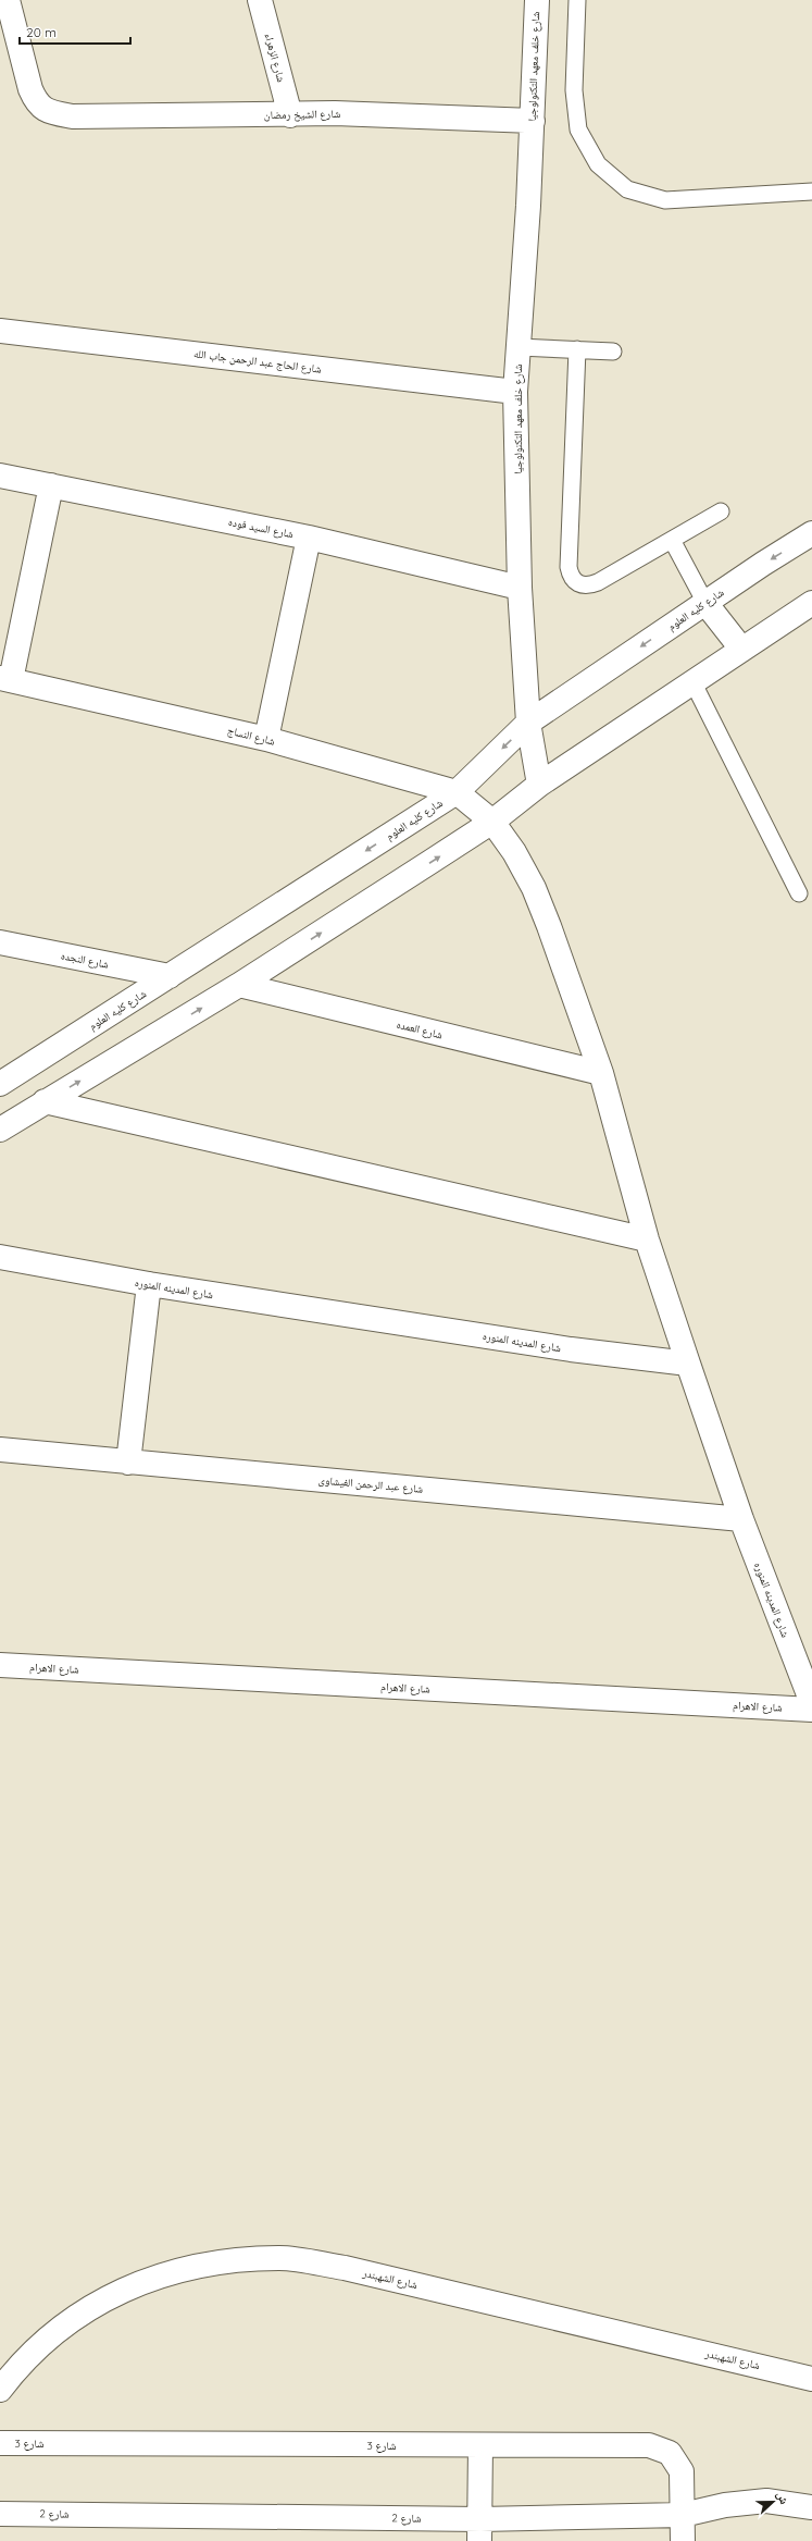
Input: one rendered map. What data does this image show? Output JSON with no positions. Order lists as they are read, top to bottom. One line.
{"streets":{"street":["شارع الزهراء","شارع خلف معهد التكنولوجيا","شارع الشيخ رمضان","شارع الحاج عبد الرحمن جاب الله","شارع السيد فوده","شارع كليه العلوم","شارع النساج","شارع النجده","شارع العمده","شارع المدينه المنوره","شارع عبد الرحمن الفيشاوى","شارع الاهرام","شارع الشهبندر","شارع 3","شارع 2"]},"crossings":[["شارع الزهراء","شارع الشيخ رمضان"],["شارع خلف معهد التكنولوجيا","شارع الشيخ رمضان"],["شارع خلف معهد التكنولوجيا","شارع الحاج عبد الرحمن جاب الله"],["شارع خلف معهد التكنولوجيا","شارع السيد فوده"],["شارع خلف معهد التكنولوجيا","شارع كليه العلوم"],["شارع كليه العلوم","شارع النساج"],["شارع كليه العلوم","شارع النجده"],["شارع النساج","شارع العمده"],["شارع النساج","شارع المدينه المنوره"],["شارع المدينه المنوره","شارع عبد الرحمن الفيشاوى"],["شارع 3","شارع 2"]],"scale_bar":"20 m","north":"right"}
